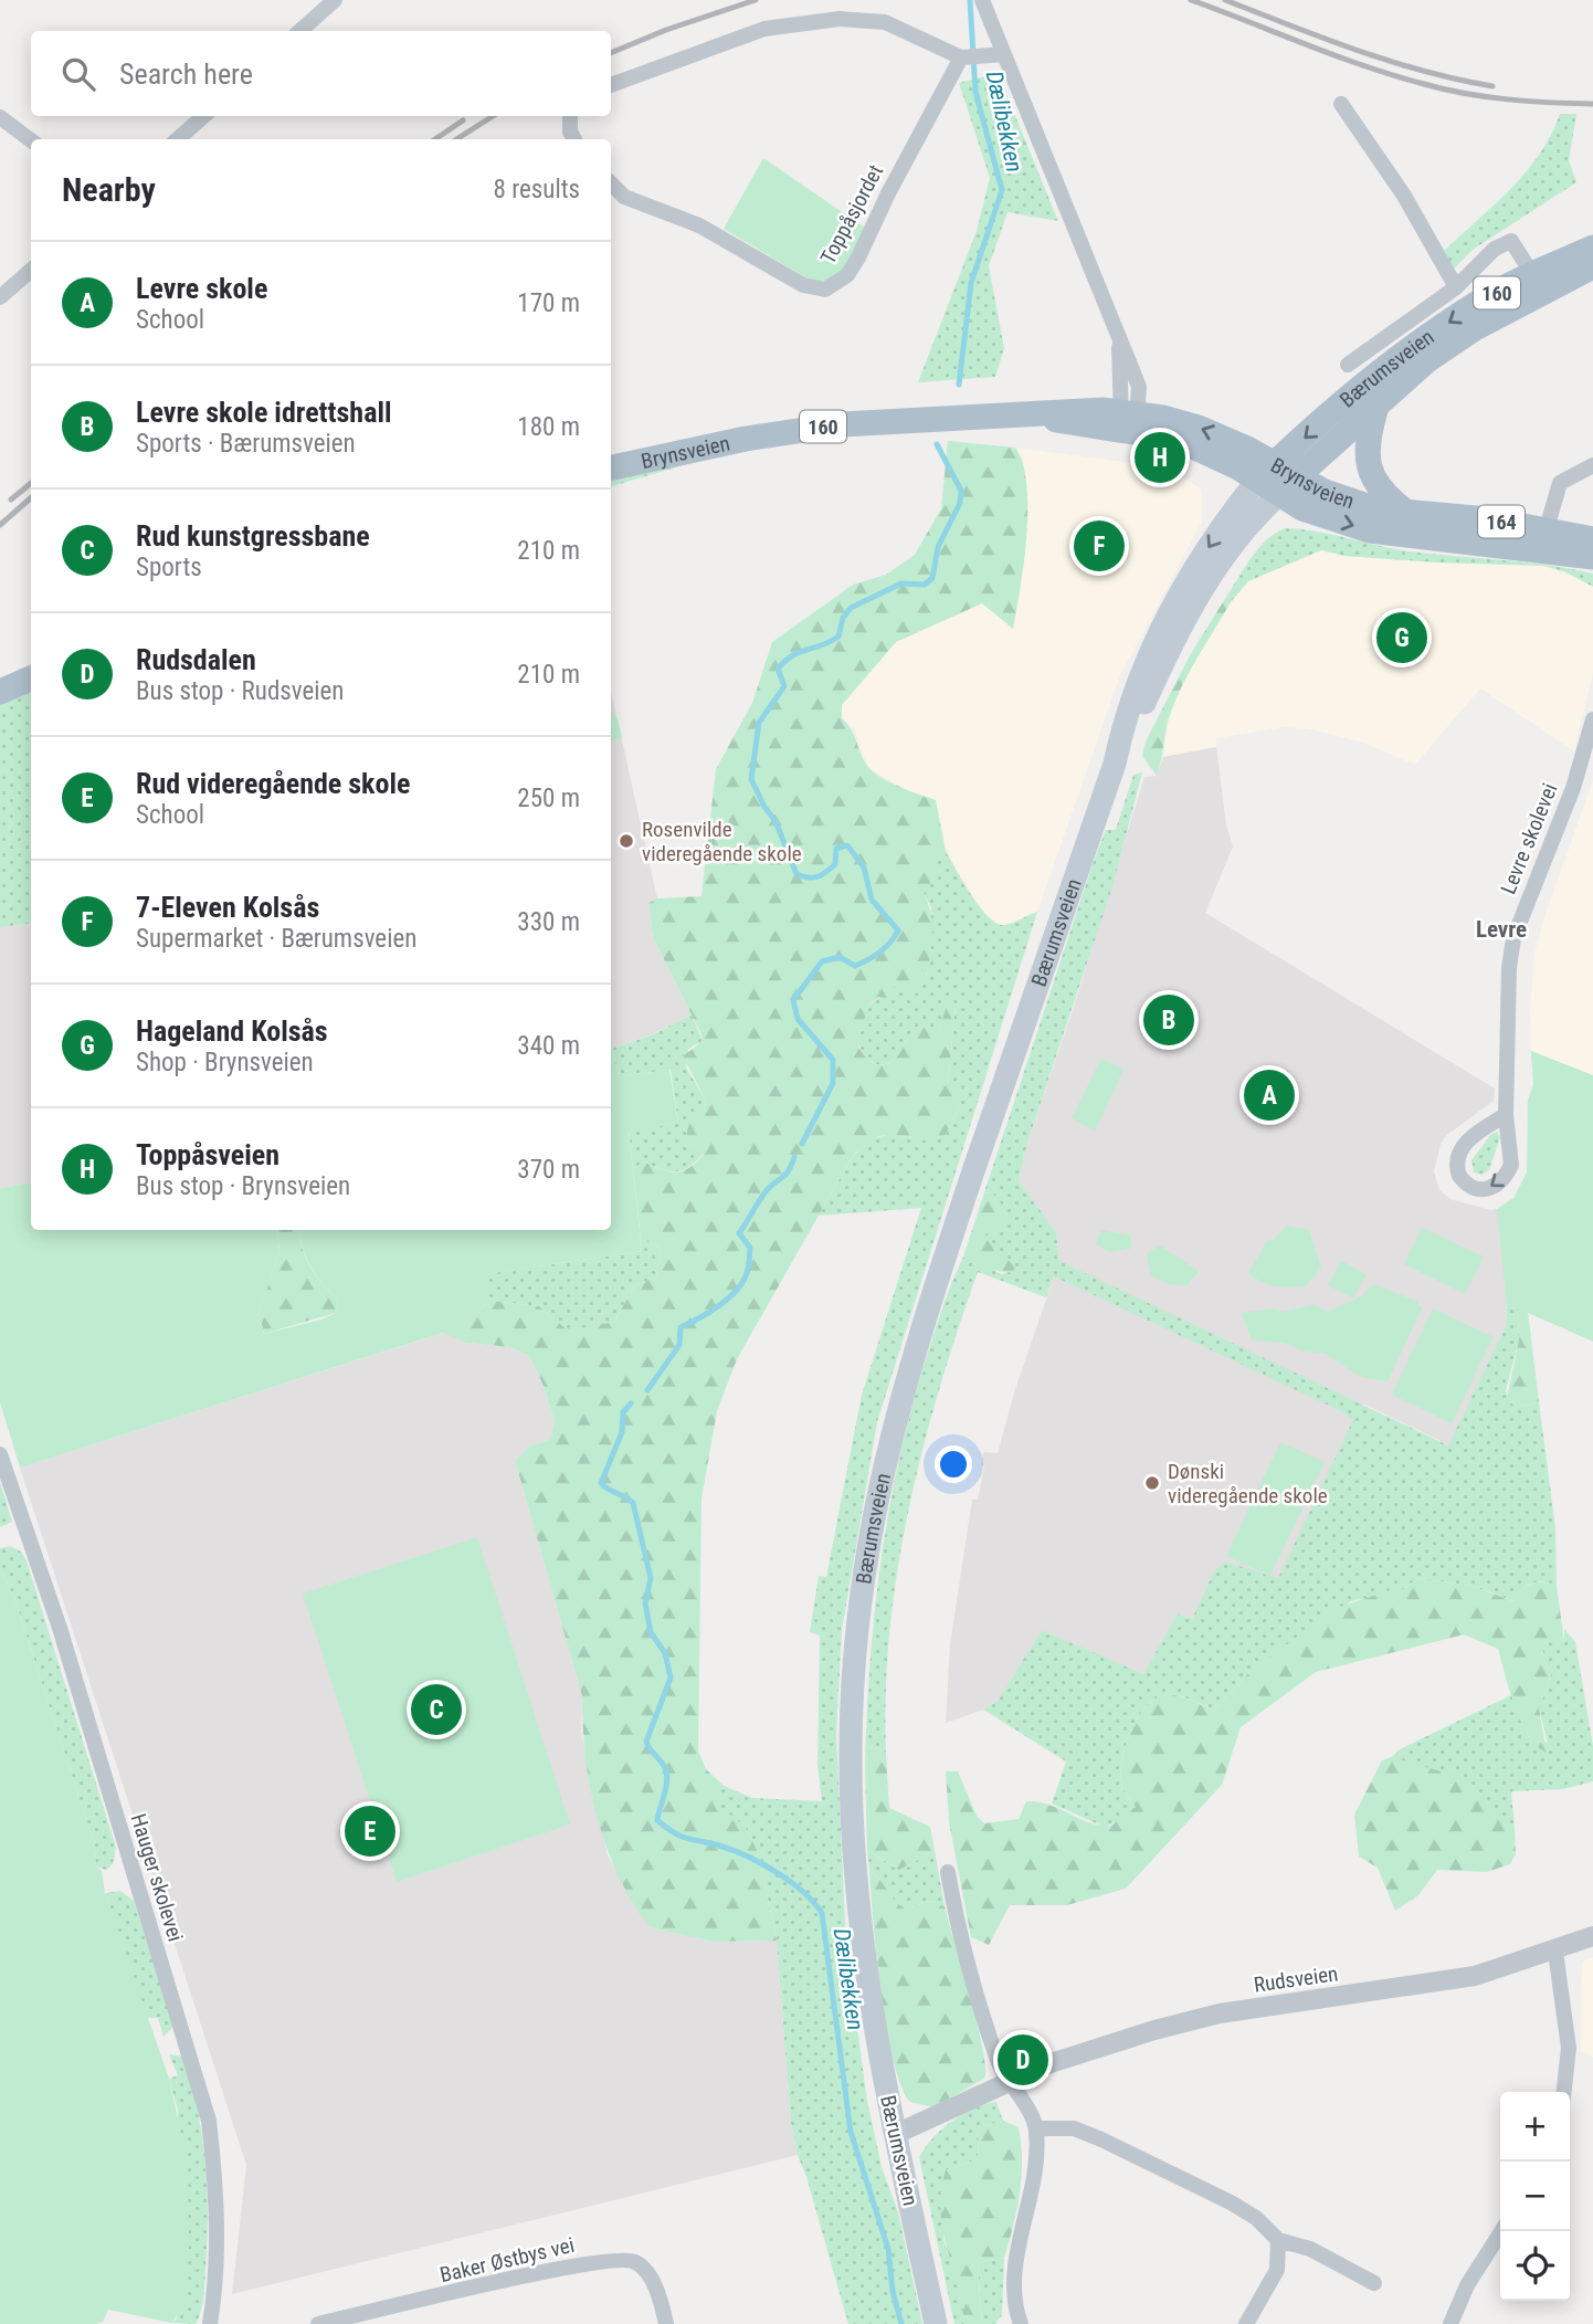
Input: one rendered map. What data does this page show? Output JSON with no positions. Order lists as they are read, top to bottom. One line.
{"streets":{"main road":["160","Bærumsveien","Brynsveien","164"],"street":["Toppåsjordet","Levre skolevei","Hauger skolevei","Rudsveien","Baker Østbys vei"]},"crossings":[["Bærumsveien","Brynsveien"],["Bærumsveien","Rudsveien"]],"districts":["Levre"],"water":["Dælibekken"],"places":["Rosenvilde videregående skole","Dønski videregående skole"],"page":{"search":"Search here","heading":["Nearby","8 results"],"list":[{"mark":"A","name":"Levre skole","note":"School","value":"170 m"},{"mark":"B","name":"Levre skole idrettshall","note":"Sports · Bærumsveien","value":"180 m"},{"mark":"C","name":"Rud kunstgressbane","note":"Sports","value":"210 m"},{"mark":"D","name":"Rudsdalen","note":"Bus stop · Rudsveien","value":"210 m"},{"mark":"E","name":"Rud videregående skole","note":"School","value":"250 m"},{"mark":"F","name":"7-Eleven Kolsås","note":"Supermarket · Bærumsveien","value":"330 m"},{"mark":"G","name":"Hageland Kolsås","note":"Shop · Brynsveien","value":"340 m"},{"mark":"H","name":"Toppåsveien","note":"Bus stop · Brynsveien","value":"370 m"}],"pins":["H","F","G","B","A","C","E","D"],"map_buttons":["+","−"]}}
